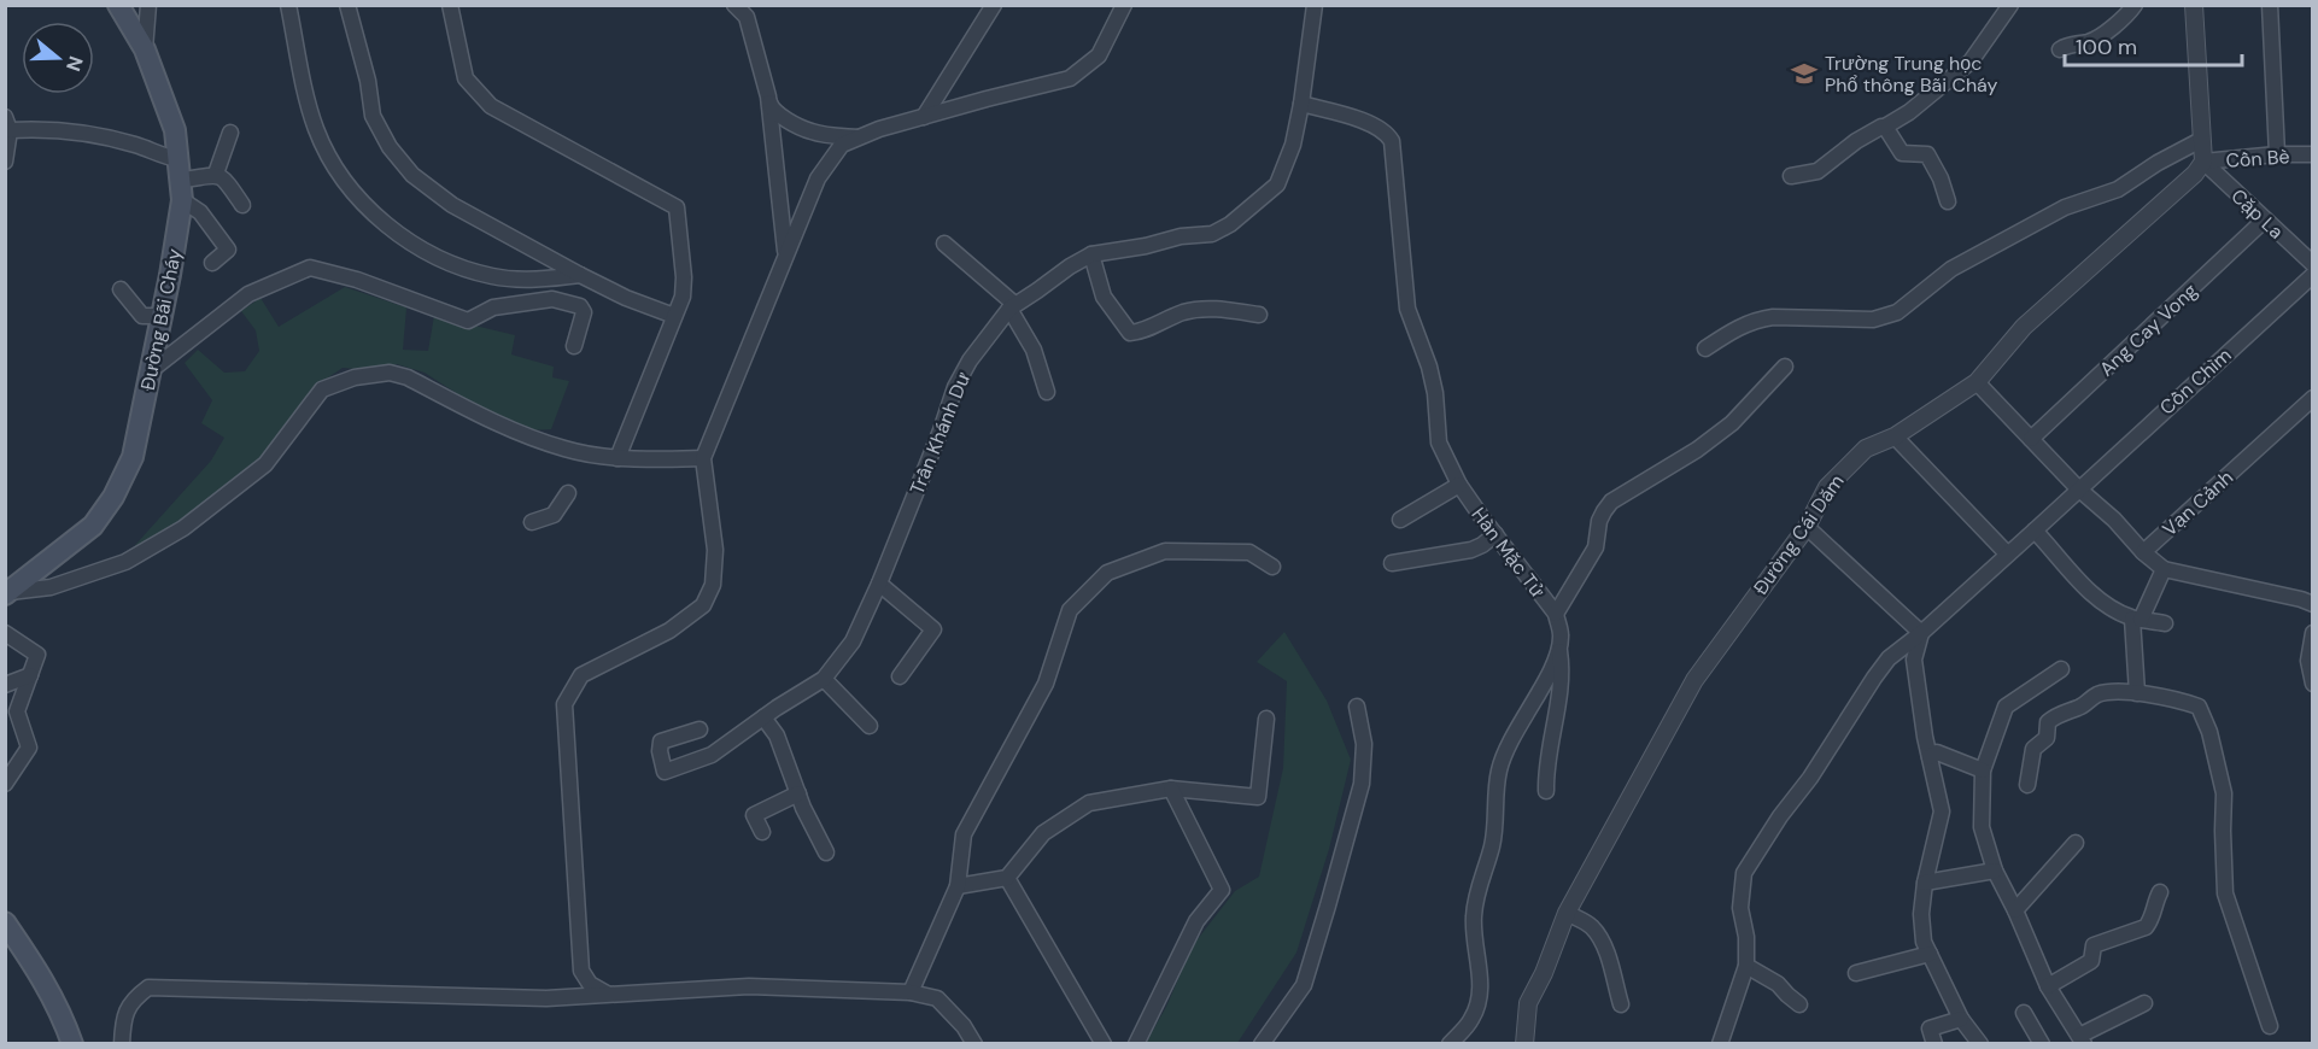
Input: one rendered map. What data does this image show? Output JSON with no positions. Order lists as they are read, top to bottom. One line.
{"streets":{"main road":["Đường Bãi Cháy"],"street":["Cồn Bè","Cặp La","Ang Cay Vong","Cồn Chìm","Trần Khánh Dư","Vạn Cảnh","Đường Cái Dăm","Hàn Mặc Tử"]},"crossings":[["Cồn Bè","Cặp La"],["Cồn Bè","Đường Cái Dăm"],["Cặp La","Ang Cay Vong"],["Cặp La","Đường Cái Dăm"],["Trần Khánh Dư","Hàn Mặc Tử"]],"places":{"school or university":["Trường Trung học Phổ thông Bãi Cháy"]},"scale_bar":"100 m","north":"right"}
